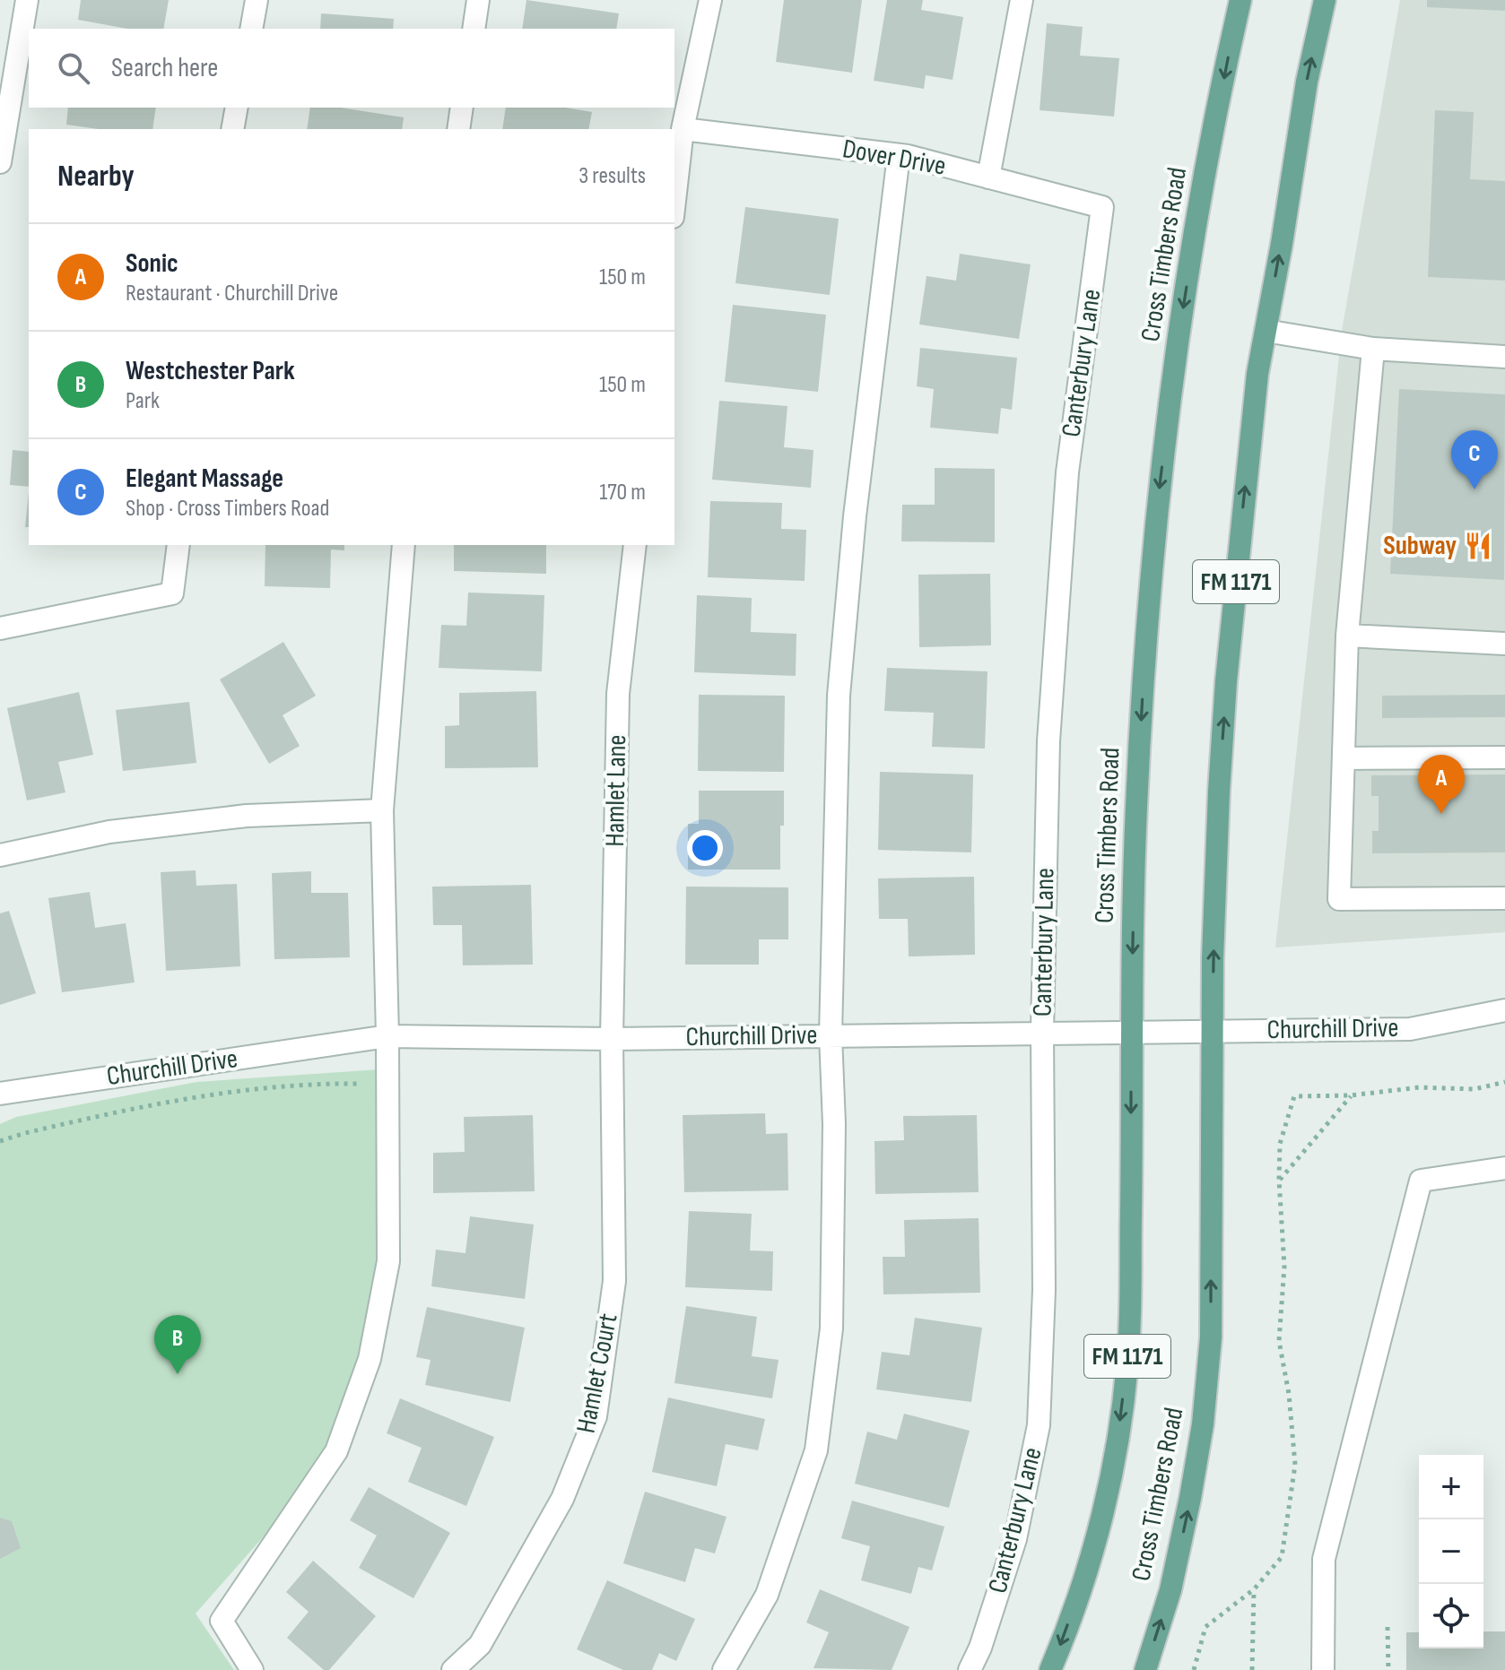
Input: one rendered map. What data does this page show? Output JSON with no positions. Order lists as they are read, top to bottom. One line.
{"streets":{"main road":["Cross Timbers Road","FM 1171"],"street":["Dover Drive","Canterbury Lane","Hamlet Lane","Churchill Drive","Hamlet Court"]},"crossings":[["Dover Drive","Canterbury Lane"],["Cross Timbers Road","Churchill Drive"],["Canterbury Lane","Churchill Drive"],["Hamlet Lane","Churchill Drive"],["Hamlet Lane","Hamlet Court"],["Churchill Drive","Hamlet Court"]],"places":{"restaurant":["Subway"]},"page":{"search":"Search here","heading":["Nearby","3 results"],"list":[{"mark":"A","name":"Sonic","note":"Restaurant · Churchill Drive","value":"150 m"},{"mark":"B","name":"Westchester Park","note":"Park","value":"150 m"},{"mark":"C","name":"Elegant Massage","note":"Shop · Cross Timbers Road","value":"170 m"}],"pins":["C","A","B"],"map_buttons":["+","−"]}}
